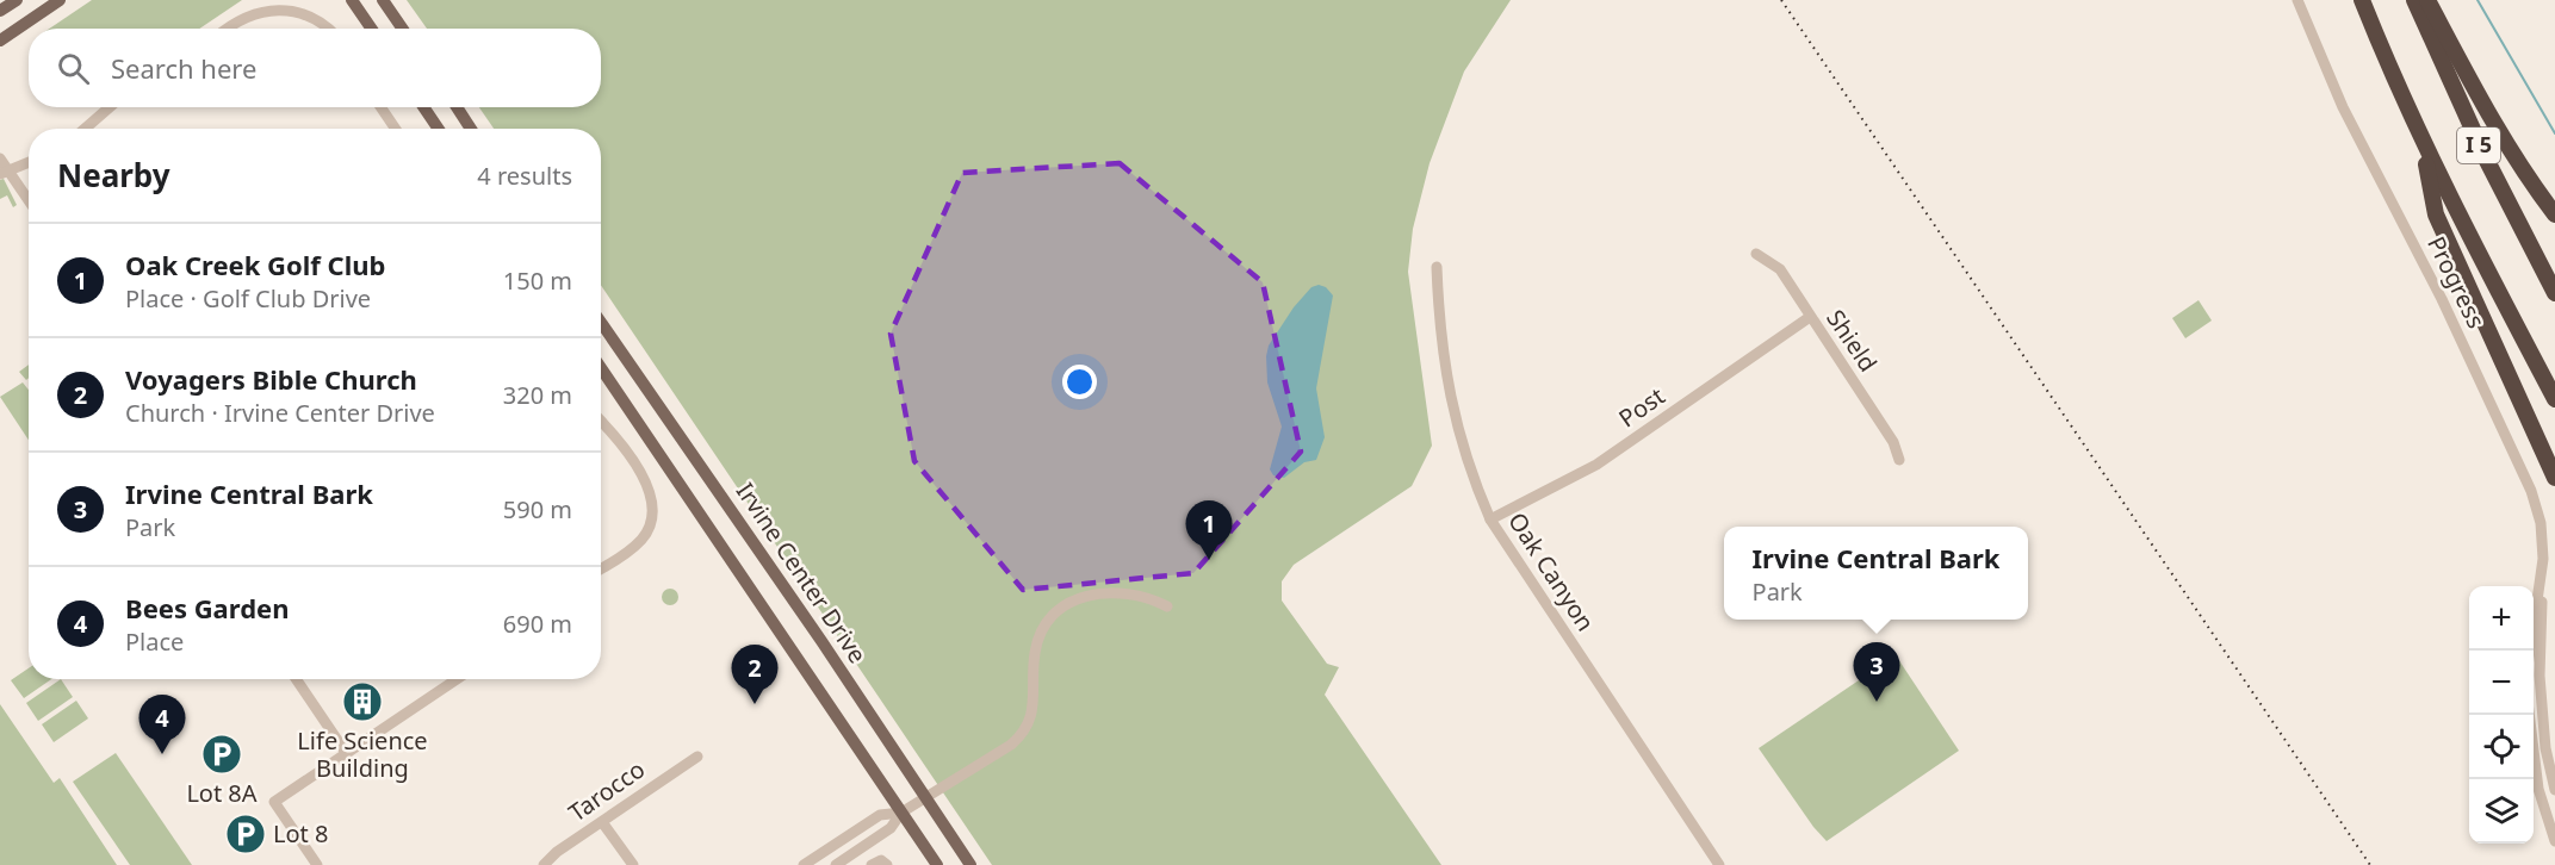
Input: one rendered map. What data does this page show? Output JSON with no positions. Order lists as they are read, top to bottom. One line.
{"streets":{"highway":["I 5"],"main road":["Irvine Center Drive"],"street":["Progress","Shield","Post","Oak Canyon","Tarocco"]},"crossings":[["Shield","Post"],["Post","Oak Canyon"]],"places":{"building":["Life Science Building"],"parking":["Lot 8A","Lot 8"]},"page":{"search":"Search here","heading":["Nearby","4 results"],"list":[{"mark":"1","name":"Oak Creek Golf Club","note":"Place · Golf Club Drive","value":"150 m"},{"mark":"2","name":"Voyagers Bible Church","note":"Church · Irvine Center Drive","value":"320 m"},{"mark":"3","name":"Irvine Central Bark","note":"Park","value":"590 m"},{"mark":"4","name":"Bees Garden","note":"Place","value":"690 m"}],"pins":["1","3","2","4"],"popup":["Irvine Central Bark","Park"],"map_buttons":["+","−"]}}
